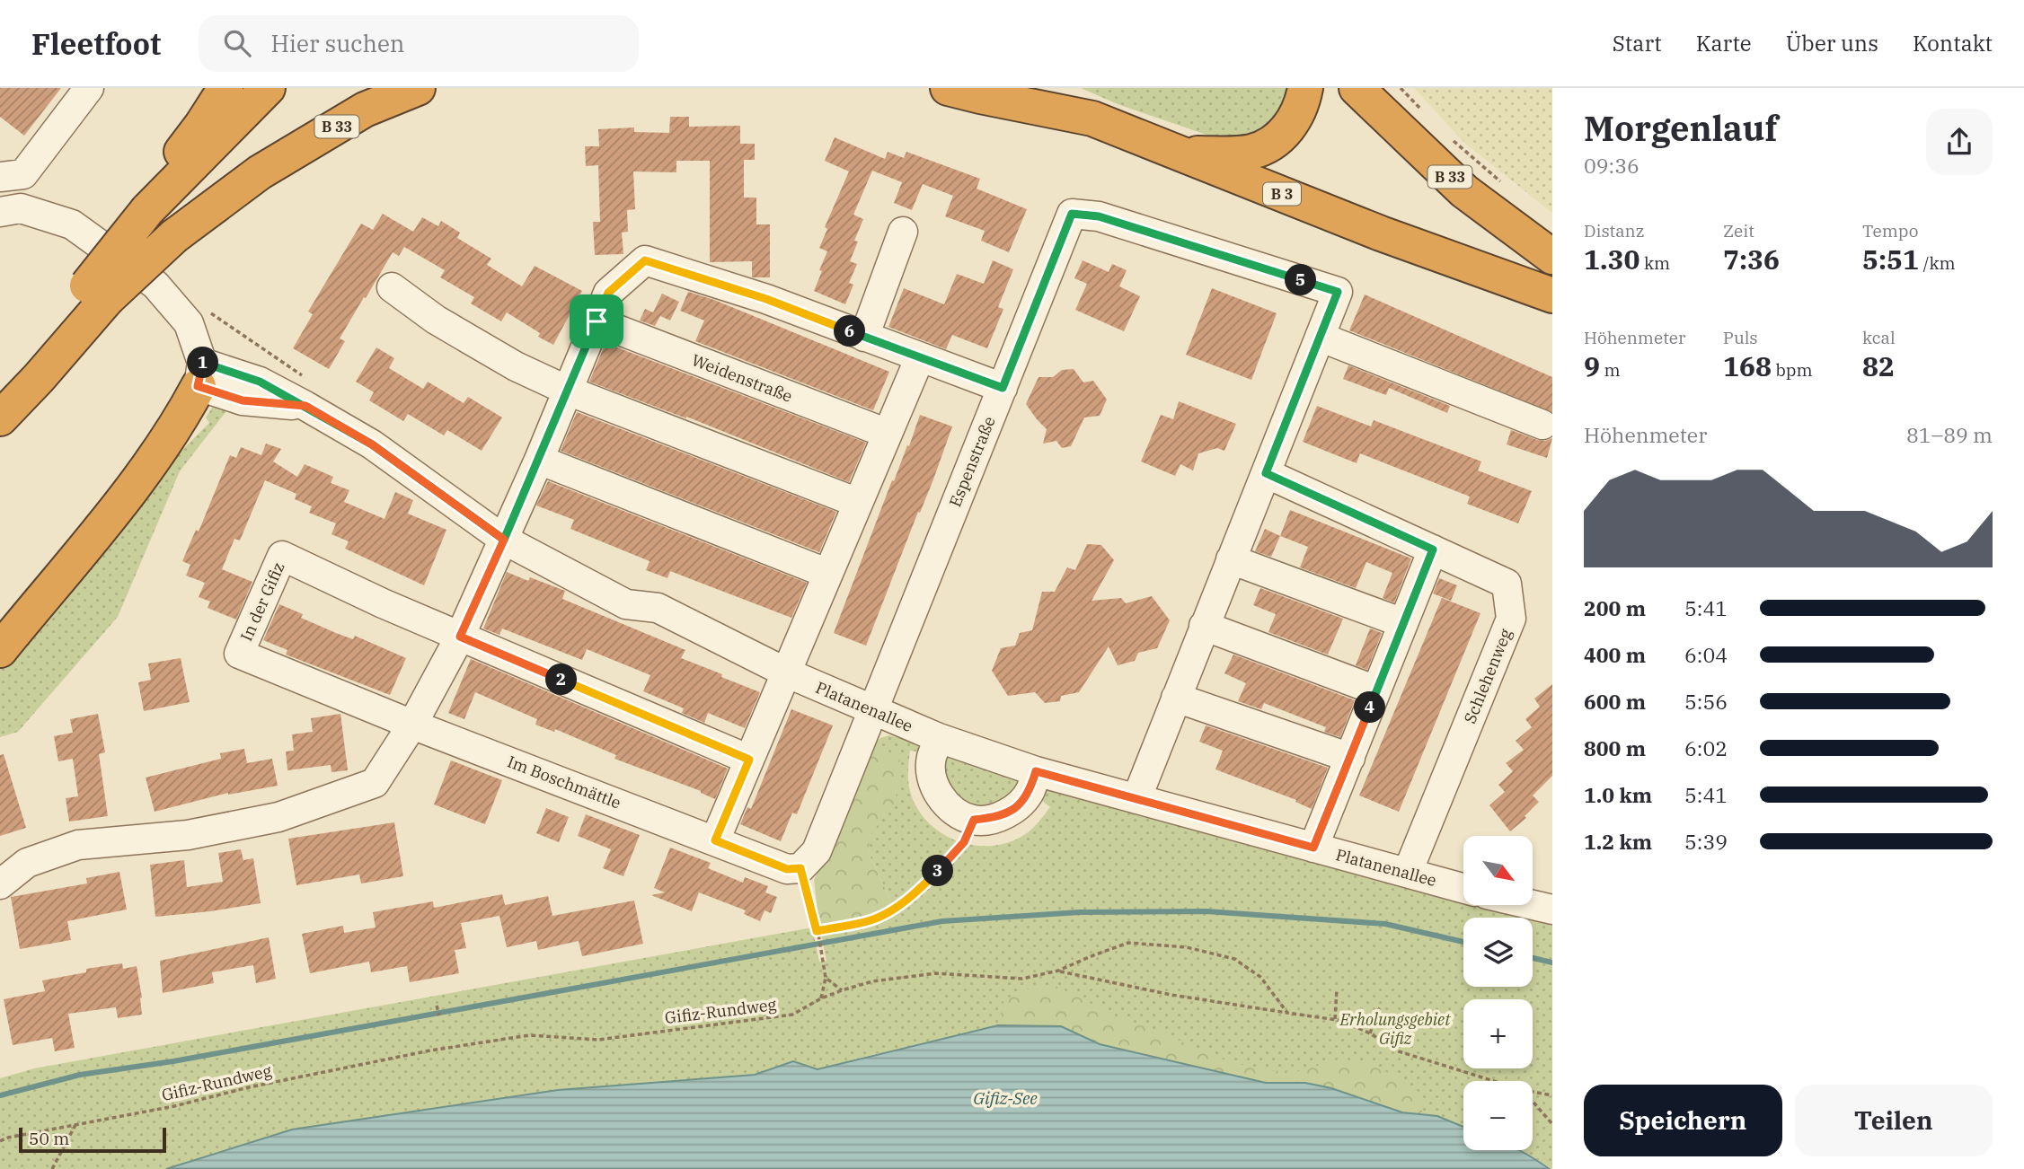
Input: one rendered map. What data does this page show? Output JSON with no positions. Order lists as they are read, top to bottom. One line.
{"streets":{"highway":["B 33","B 3"],"street":["Weidenstraße","Espenstraße","In der Gifiz","Schlehenweg","Platanenallee","Im Boschmättle"],"path":["Gifiz-Rundweg"]},"crossings":[["Espenstraße","Schlehenweg"],["Espenstraße","Platanenallee"],["In der Gifiz","Im Boschmättle"],["Schlehenweg","Platanenallee"]],"water":["Gifiz-See"],"parks":["Erholungsgebiet Gifiz"],"scale_bar":"50 m","north":"bottom right","page":{"header":"Fleetfoot","search":"Hier suchen","nav":["Start","Karte","Über uns","Kontakt"],"heading":["Morgenlauf","09:36"],"stats":[["Distanz","1.30 km"],["Zeit","7:36"],["Tempo","5:51 /km"],["Höhenmeter","9 m"],["Puls","168 bpm"],["kcal","82"]],"pins":["5","6","1","2","4","3"],"chart":["Höhenmeter","81–89 m"],"list":[{"name":"200 m","note":"5:41"},{"name":"400 m","note":"6:04"},{"name":"600 m","note":"5:56"},{"name":"800 m","note":"6:02"},{"name":"1.0 km","note":"5:41"},{"name":"1.2 km","note":"5:39"}],"map_buttons":["+","−"],"buttons":["Speichern","Teilen"],"scale":"50 m"}}
